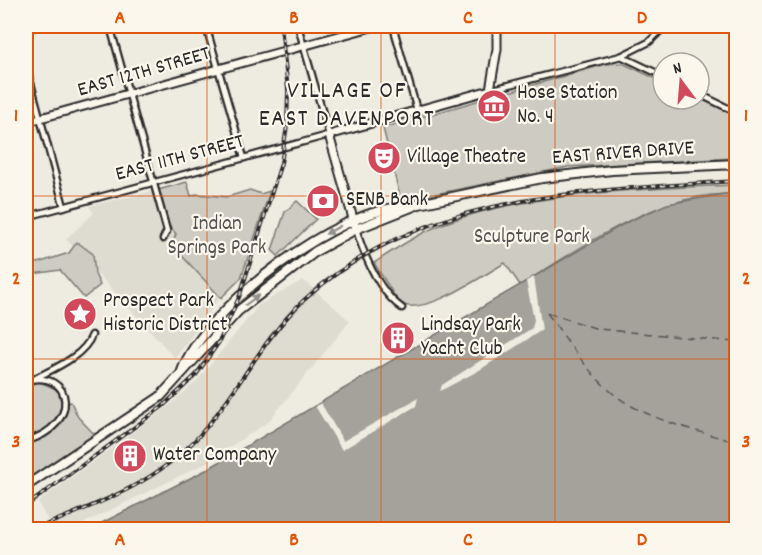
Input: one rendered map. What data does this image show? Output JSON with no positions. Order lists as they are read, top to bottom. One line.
{"streets":{"main road":["EAST RIVER DRIVE"],"street":["EAST 12TH STREET","EAST 11TH STREET"]},"districts":["VILLAGE OF EAST DAVENPORT"],"parks":["Indian Springs Park","Sculpture Park"],"places":{"museum":["Hose Station No. 4"],"theatre":["Village Theatre"],"bank":["SENB Bank"],"place":["Prospect Park Historic District"],"building":["Lindsay Park Yacht Club","Water Company"]},"north":"top","grid":{"columns":["A","B","C","D"],"rows":["1","2","3"]}}
